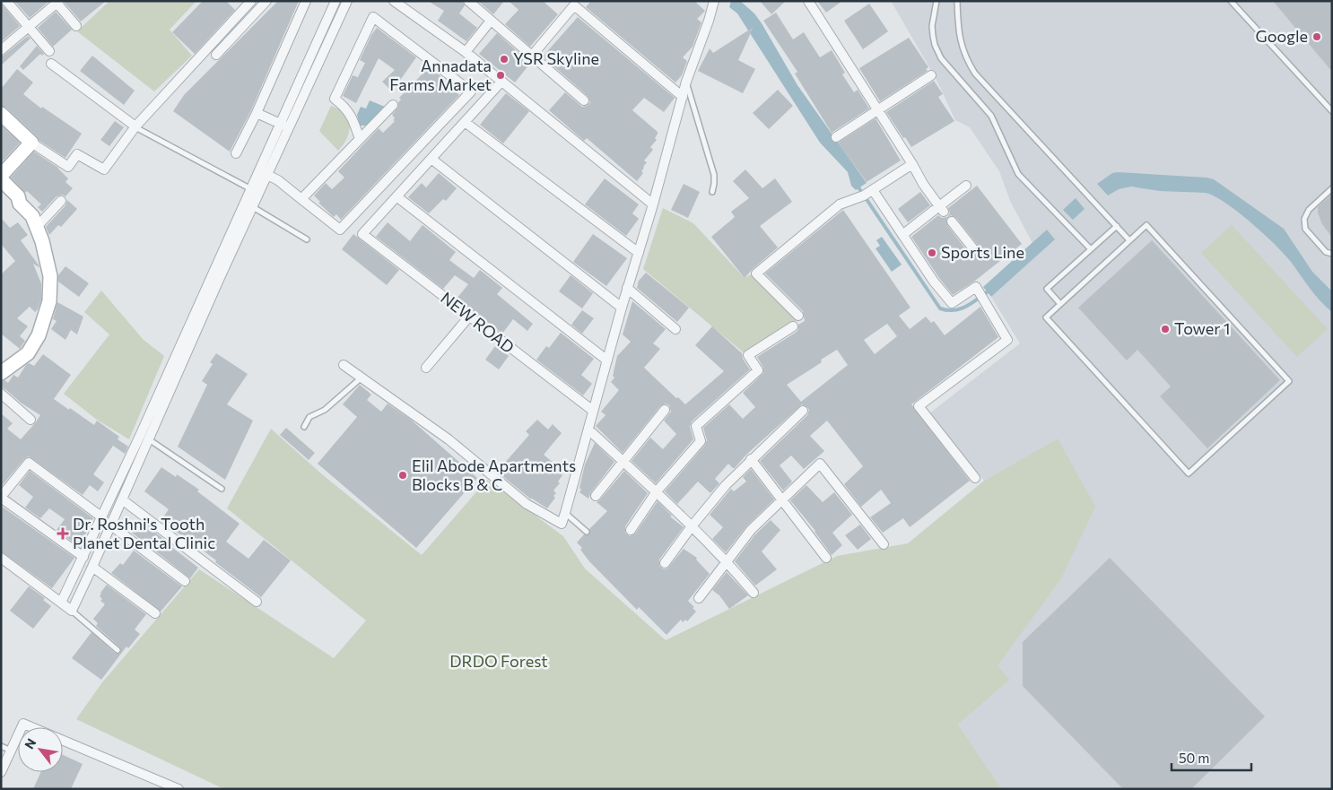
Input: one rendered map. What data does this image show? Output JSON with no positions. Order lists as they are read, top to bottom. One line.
{"streets":{"street":["NEW ROAD"]},"parks":["DRDO Forest"],"places":{"other":["Google","YSR Skyline","Annadata Farms Market","Sports Line","Tower 1","Elil Abode Apartments Blocks B & C"],"health":["Dr. Roshni's Tooth Planet Dental Clinic"]},"scale_bar":"50 m","north":"top left"}
